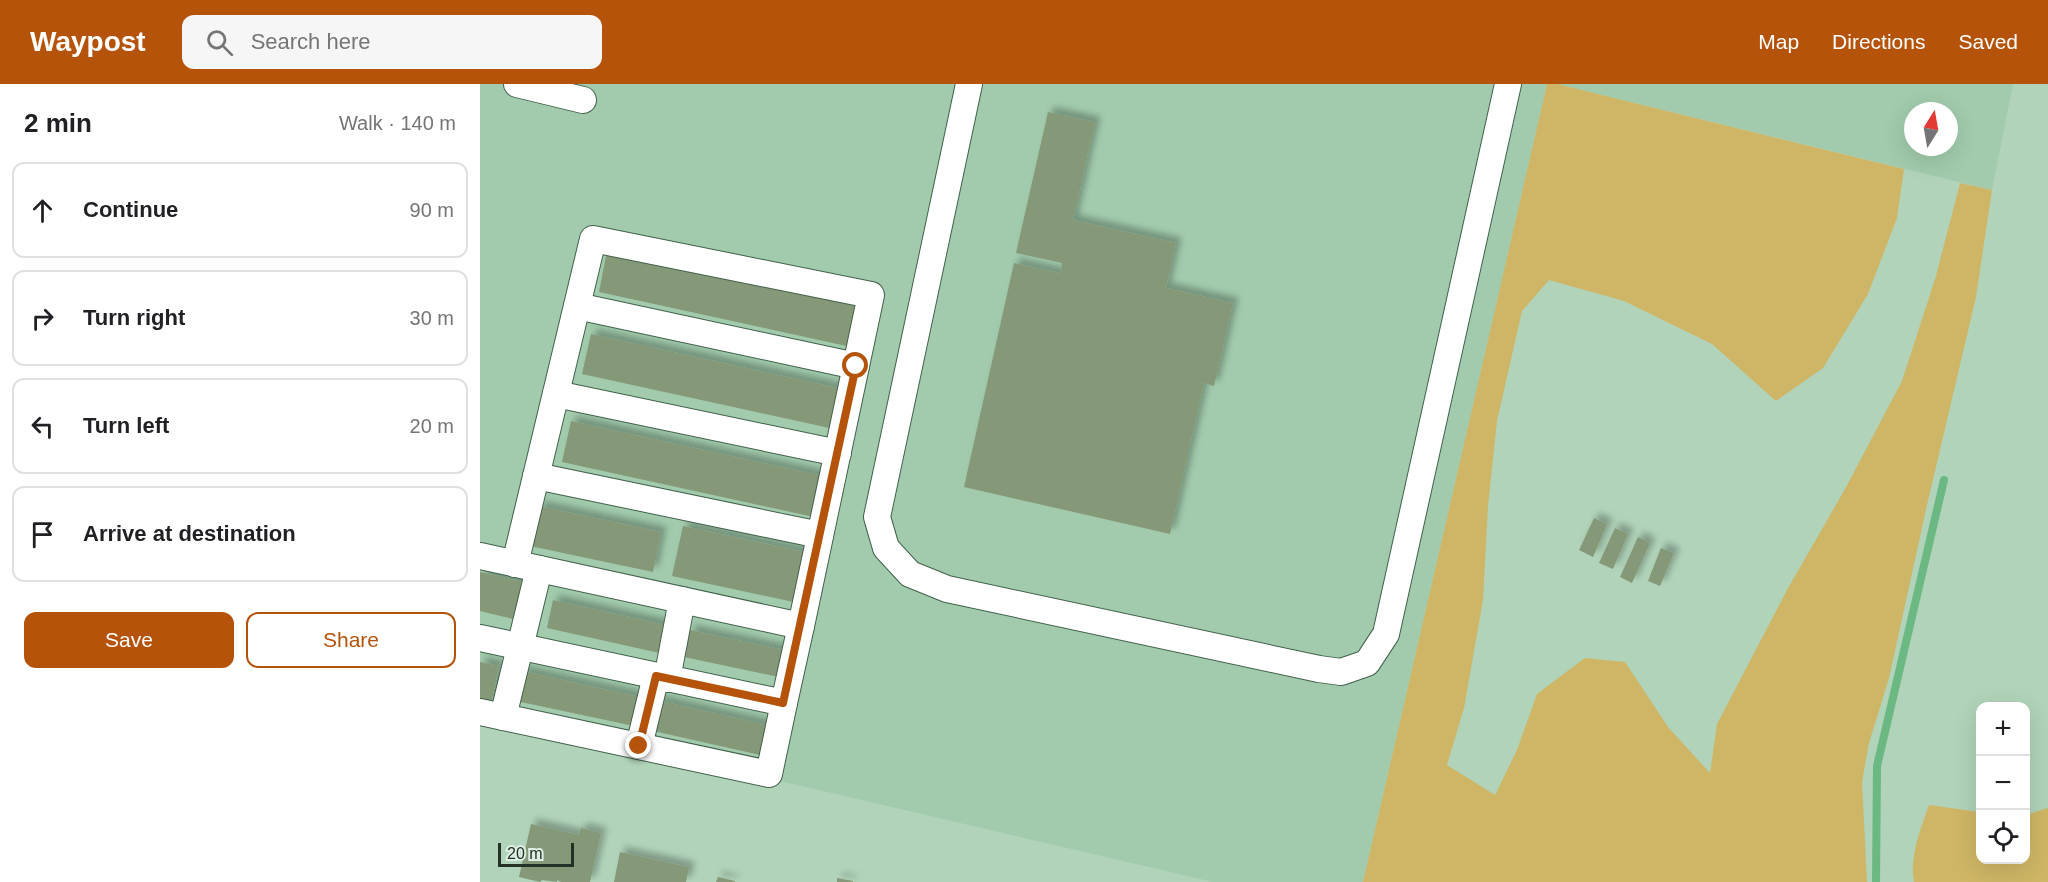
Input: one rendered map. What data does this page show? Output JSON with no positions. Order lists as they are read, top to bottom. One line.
{"scale_bar":"20 m","north":"top","page":{"header":"Waypost","search":"Search here","nav":["Map","Directions","Saved"],"heading":["2 min","Walk · 140 m"],"list":[["Continue","90 m"],["Turn right","30 m"],["Turn left","20 m"],"Arrive at destination"],"buttons":["Save","Share"],"map_buttons":["+","−"],"scale":"20 m"}}
